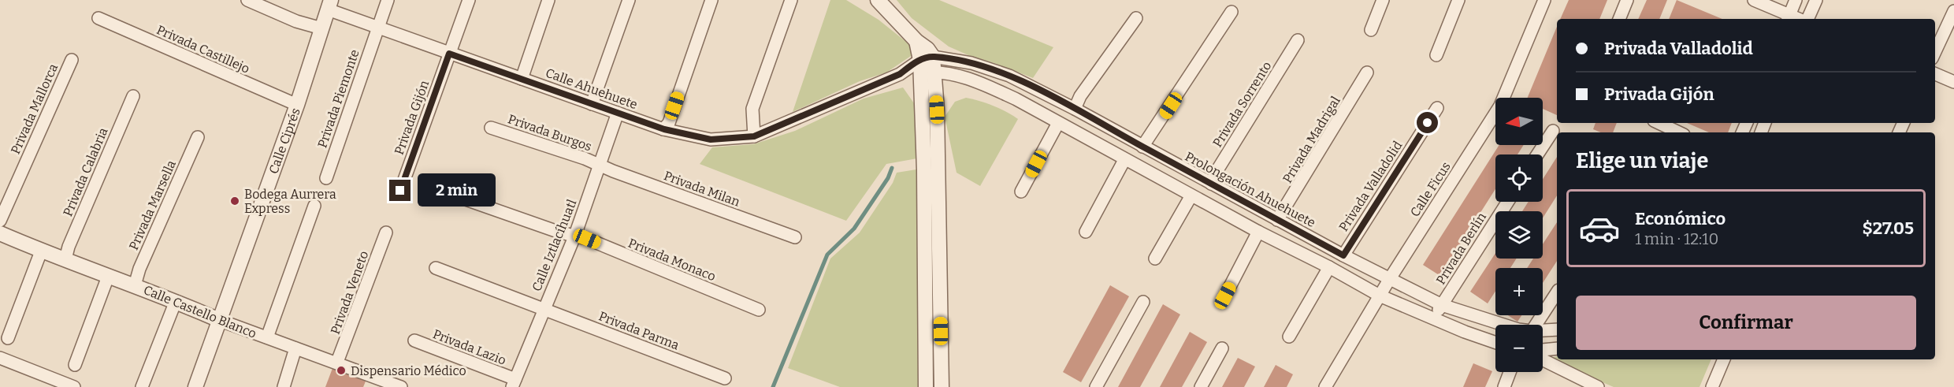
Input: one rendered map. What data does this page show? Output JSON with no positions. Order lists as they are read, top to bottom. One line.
{"streets":{"street":["Privada Castillejo","Calle Ahuehuete","Privada Piemonte","Privada Sorrento","Privada Mallorca","Privada Gijón","Privada Burgos","Privada Madrigal","Calle Ciprés","Privada Calabria","Privada Valladolid","Privada Milan","Prolongación Ahuehuete","Calle Ficus","Privada Marsella","Calle Iztlacíhuatl","Privada Berlín","Privada Monaco","Privada Veneto","Calle Castello Blanco","Privada Parma","Privada Lazio"]},"crossings":[["Privada Castillejo","Calle Ciprés"],["Calle Ahuehuete","Privada Piemonte"],["Calle Ahuehuete","Privada Gijón"],["Calle Ahuehuete","Calle Ciprés"],["Calle Ahuehuete","Prolongación Ahuehuete"],["Calle Ahuehuete","Calle Iztlacíhuatl"],["Privada Sorrento","Prolongación Ahuehuete"],["Privada Burgos","Privada Milan"],["Privada Burgos","Calle Iztlacíhuatl"],["Privada Madrigal","Prolongación Ahuehuete"],["Calle Ciprés","Calle Castello Blanco"],["Privada Calabria","Calle Castello Blanco"],["Privada Valladolid","Prolongación Ahuehuete"],["Privada Milan","Calle Iztlacíhuatl"],["Prolongación Ahuehuete","Calle Ficus"],["Prolongación Ahuehuete","Privada Berlín"],["Privada Marsella","Calle Castello Blanco"],["Calle Iztlacíhuatl","Privada Monaco"],["Calle Iztlacíhuatl","Privada Parma"],["Calle Iztlacíhuatl","Privada Lazio"],["Privada Veneto","Calle Castello Blanco"]],"places":["Bodega Aurrera Express","Dispensario Médico"],"north":"left","page":{"banner":["Privada Valladolid","Privada Gijón"],"map_buttons":["+","−"],"heading":"Elige un viaje","bubble":"2 min","list":[{"name":"Económico","note":"1 min · 12:10","value":"$27.05"}],"buttons":"Confirmar"}}
